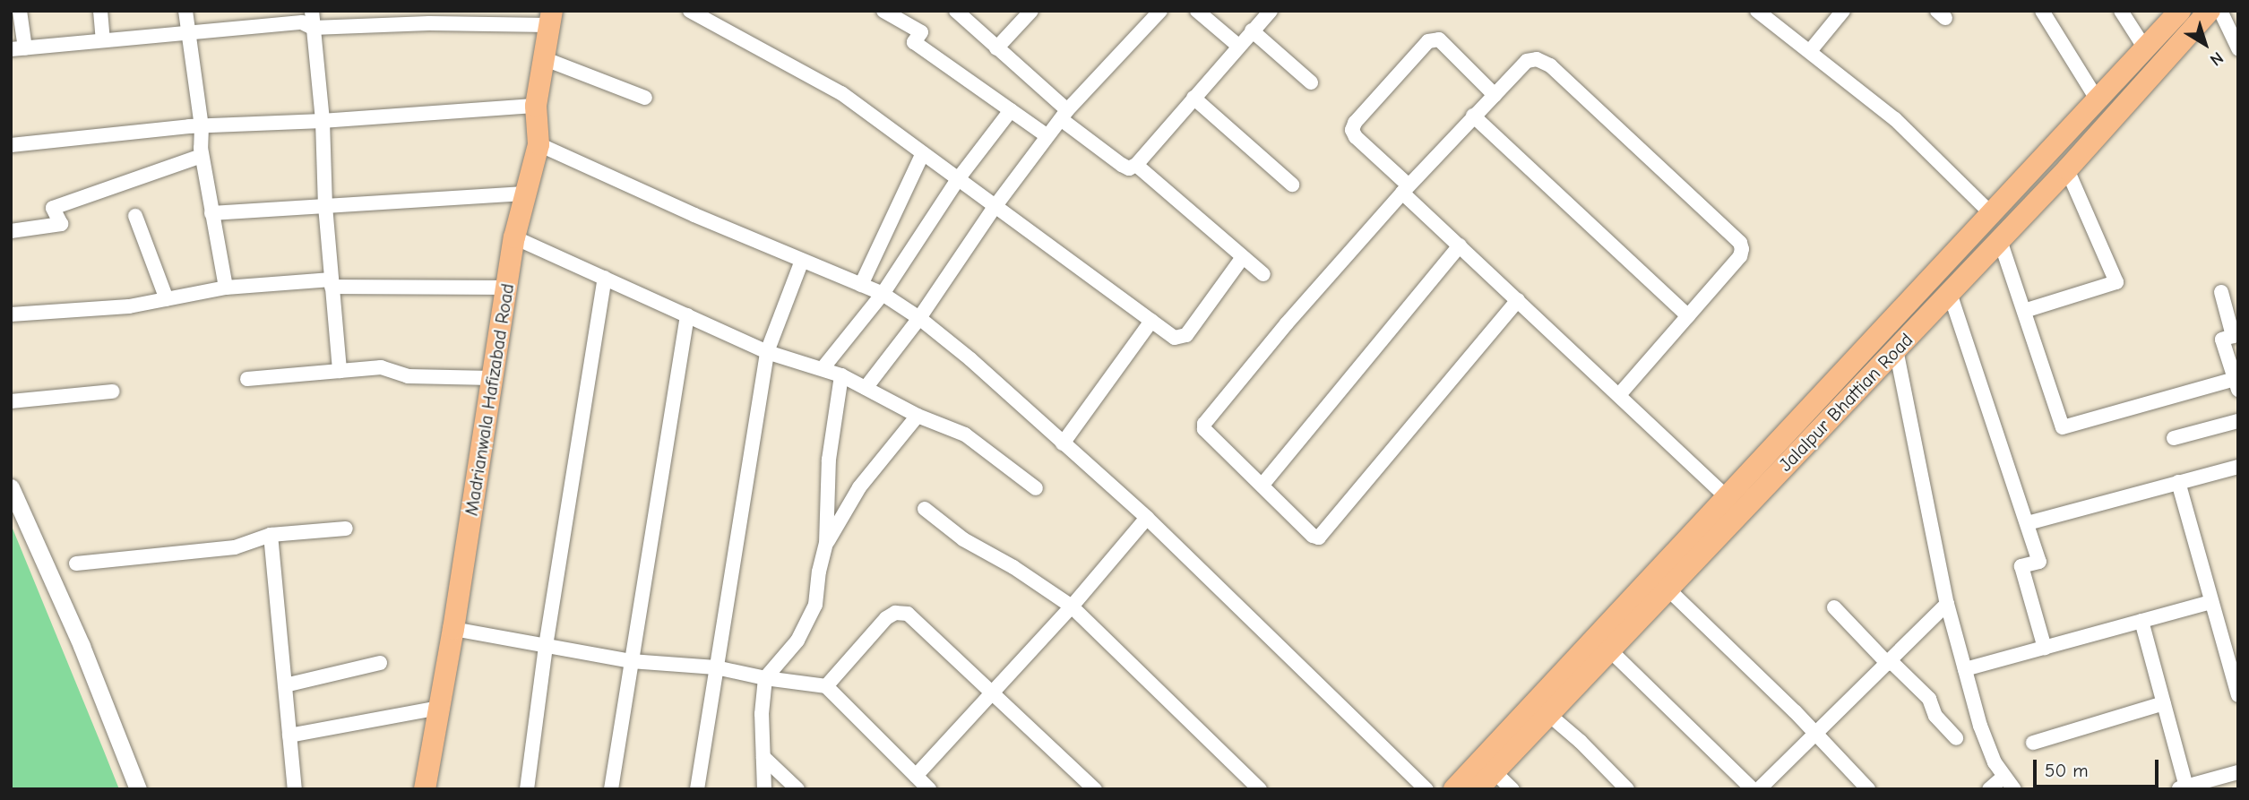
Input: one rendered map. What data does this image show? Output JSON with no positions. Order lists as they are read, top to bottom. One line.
{"streets":{"main road":["Madrianwala Hafizabad Road","Jalalpur Bhattian Road"]},"scale_bar":"50 m","north":"bottom right"}
